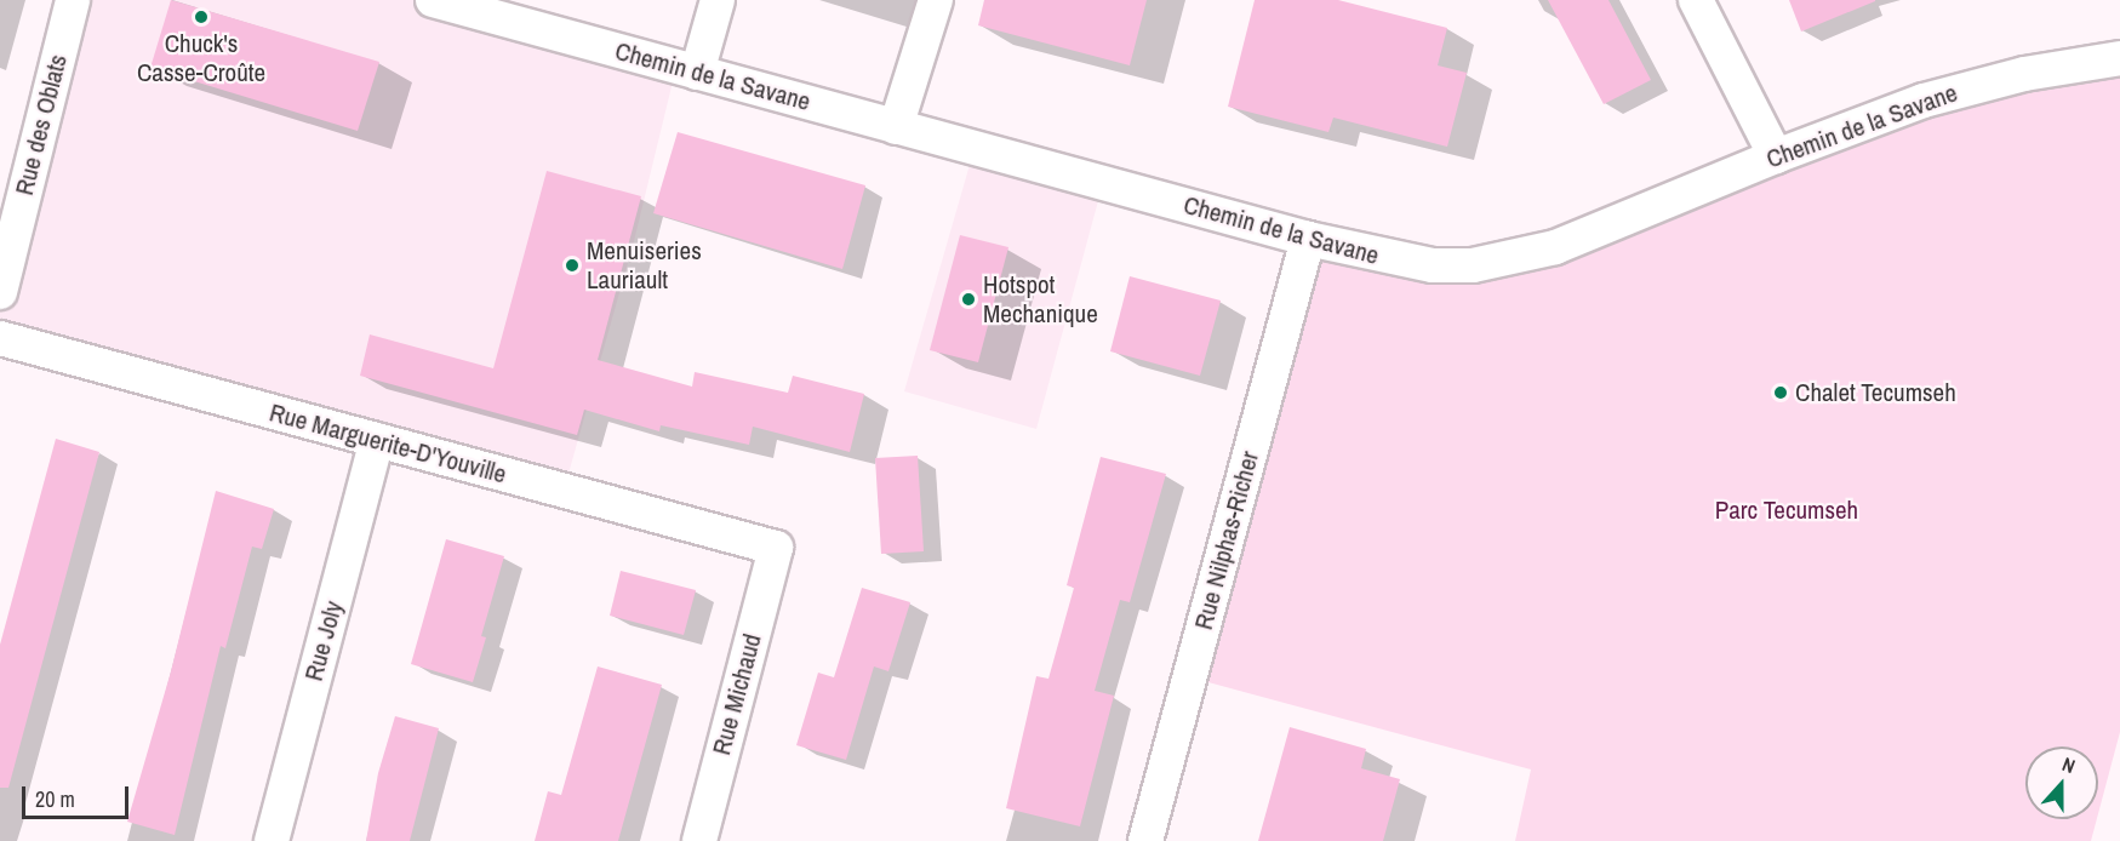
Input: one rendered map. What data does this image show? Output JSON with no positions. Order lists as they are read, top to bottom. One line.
{"streets":{"street":["Chemin de la Savane","Rue des Oblats","Rue Marguerite-D'Youville","Rue Nilphas-Richer","Rue Joly","Rue Michaud"]},"crossings":[["Chemin de la Savane","Rue Nilphas-Richer"],["Rue Marguerite-D'Youville","Rue Joly"],["Rue Marguerite-D'Youville","Rue Michaud"]],"parks":["Parc Tecumseh"],"places":["Chuck's Casse-Croûte","Menuiseries Lauriault","Hotspot Mechanique","Chalet Tecumseh"],"scale_bar":"20 m","north":"top"}
